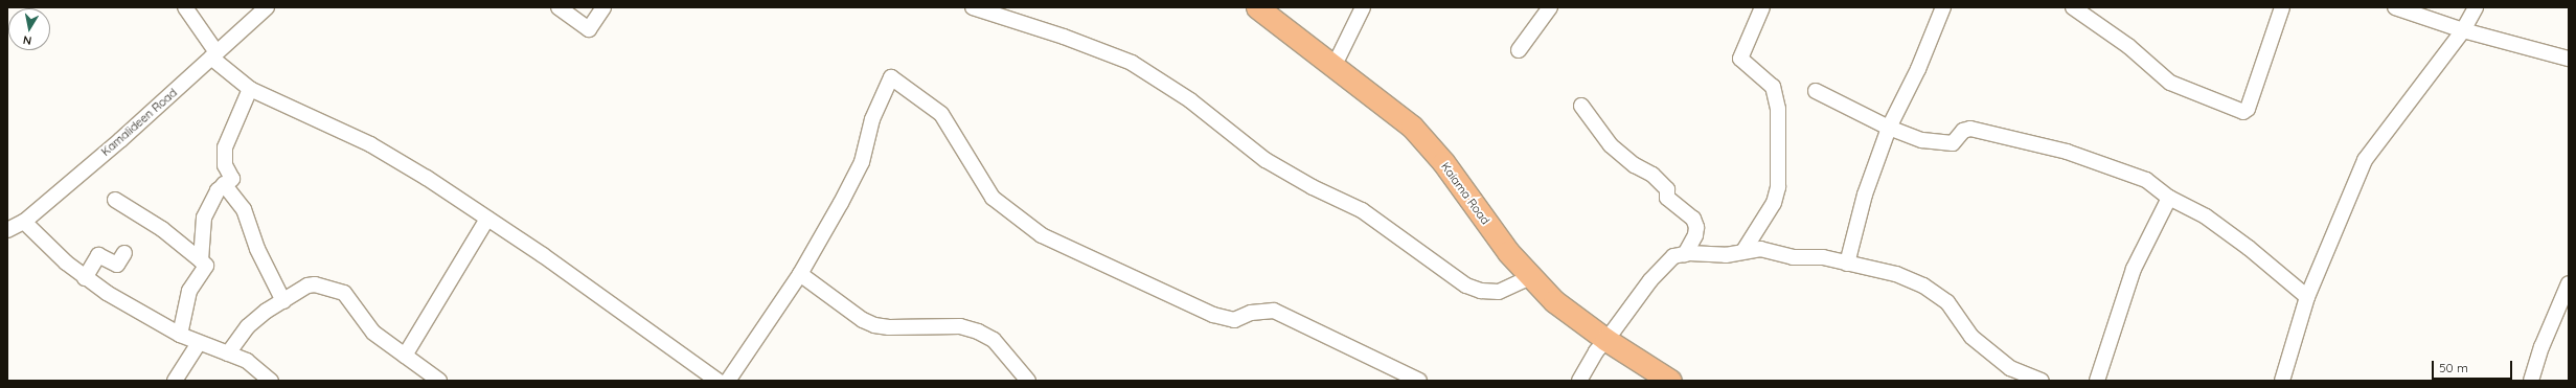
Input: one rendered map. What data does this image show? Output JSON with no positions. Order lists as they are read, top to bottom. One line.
{"streets":{"highway":["Kaiama Road"],"street":["Kamalideen Road"]},"scale_bar":"50 m","north":"bottom"}
